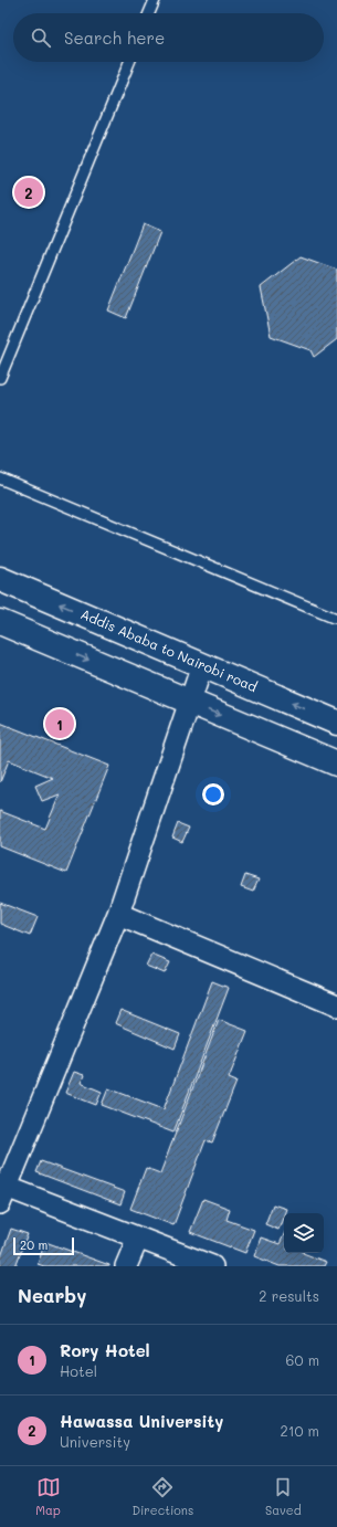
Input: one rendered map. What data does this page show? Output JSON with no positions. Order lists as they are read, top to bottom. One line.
{"streets":{"highway":["Addis Ababa to Nairobi road"]},"scale_bar":"20 m","page":{"search":"Search here","pins":["2","1"],"scale":"20 m","heading":["Nearby","2 results"],"list":[{"mark":"1","name":"Rory Hotel","note":"Hotel","value":"60 m"},{"mark":"2","name":"Hawassa University","note":"University","value":"210 m"}],"nav":["Map","Directions","Saved"]}}
